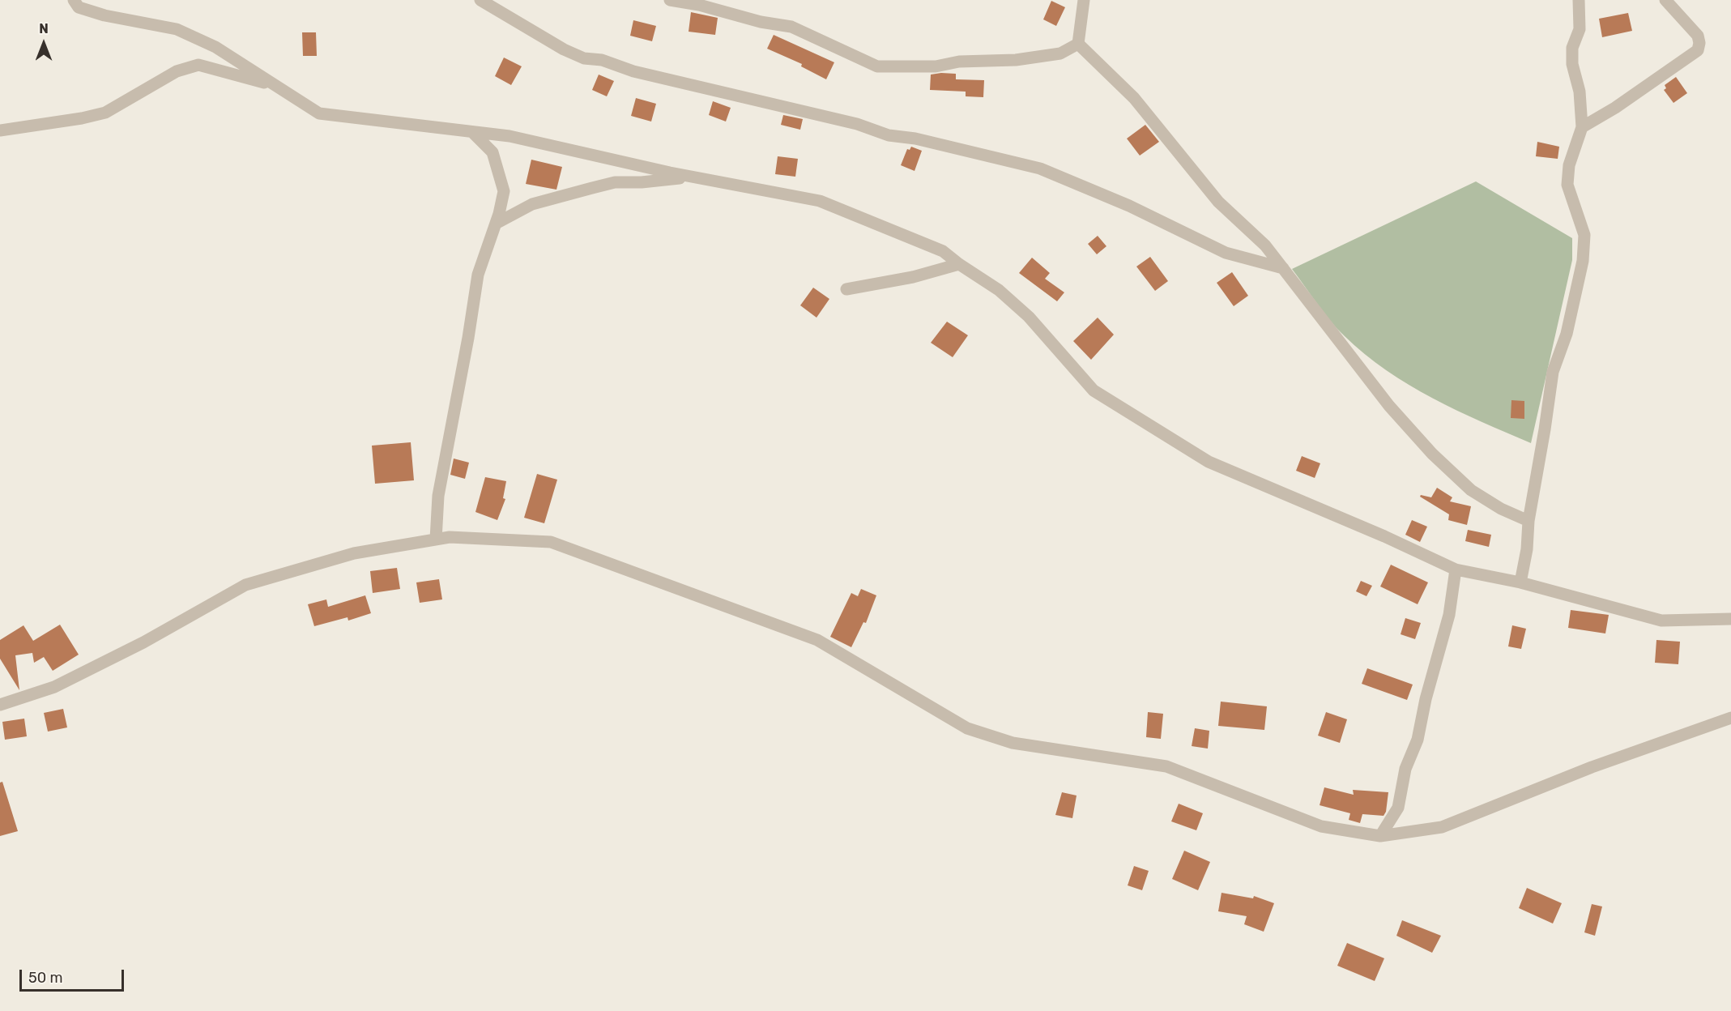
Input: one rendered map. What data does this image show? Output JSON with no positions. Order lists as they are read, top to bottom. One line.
{"scale_bar":"50 m","north":"top"}
